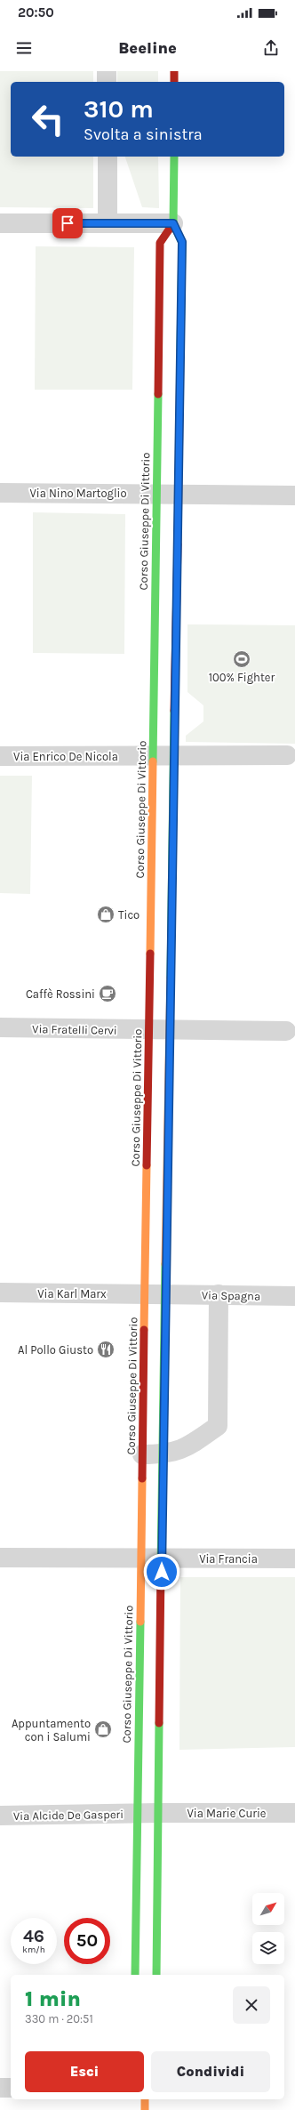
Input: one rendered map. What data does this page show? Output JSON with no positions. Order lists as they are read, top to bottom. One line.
{"streets":{"main road":["Corso Giuseppe Di Vittorio"],"street":["Via Nino Martoglio","Via Enrico De Nicola","Via Fratelli Cervi","Via Karl Marx","Via Spagna","Via Francia","Via Marie Curie","Via Alcide De Gasperi"]},"crossings":[["Via Nino Martoglio","Corso Giuseppe Di Vittorio"],["Corso Giuseppe Di Vittorio","Via Enrico De Nicola"],["Corso Giuseppe Di Vittorio","Via Fratelli Cervi"],["Corso Giuseppe Di Vittorio","Via Karl Marx"],["Corso Giuseppe Di Vittorio","Via Francia"],["Corso Giuseppe Di Vittorio","Via Marie Curie"],["Corso Giuseppe Di Vittorio","Via Alcide De Gasperi"],["Via Karl Marx","Via Spagna"],["Via Marie Curie","Via Alcide De Gasperi"]],"places":{"sports":["100% Fighter"],"shop":["Tico","Appuntamento con i Salumi"],"cafe":["Caffè Rossini"],"restaurant":["Al Pollo Giusto"]},"north":"top right","page":{"status":"20:50","header":"Beeline","turn":["310 m","Svolta a sinistra"],"speed":"46 km/h","limit":"50","heading":["1 min","330 m · 20:51"],"buttons":["Esci","Condividi"]}}
